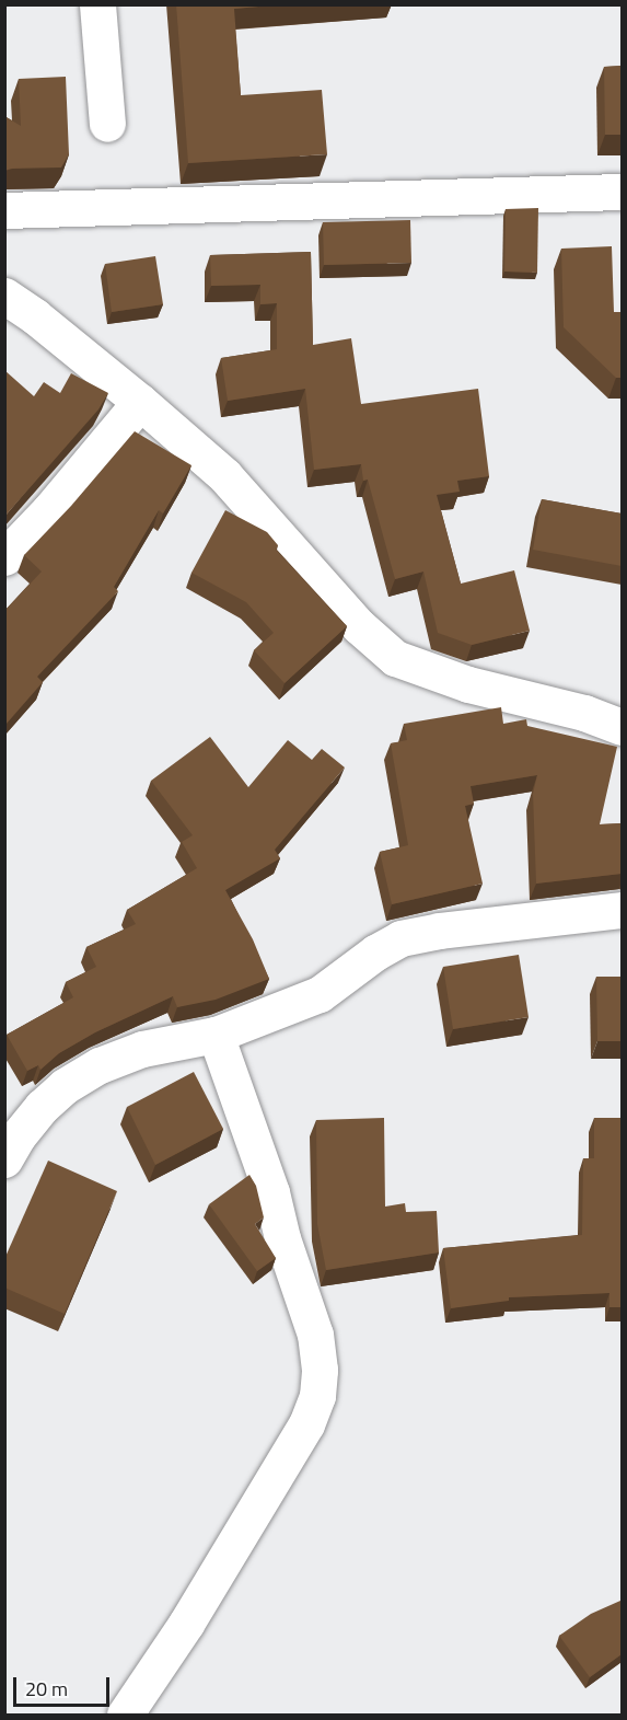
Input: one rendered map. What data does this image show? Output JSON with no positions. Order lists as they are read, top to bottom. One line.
{"scale_bar":"20 m"}
